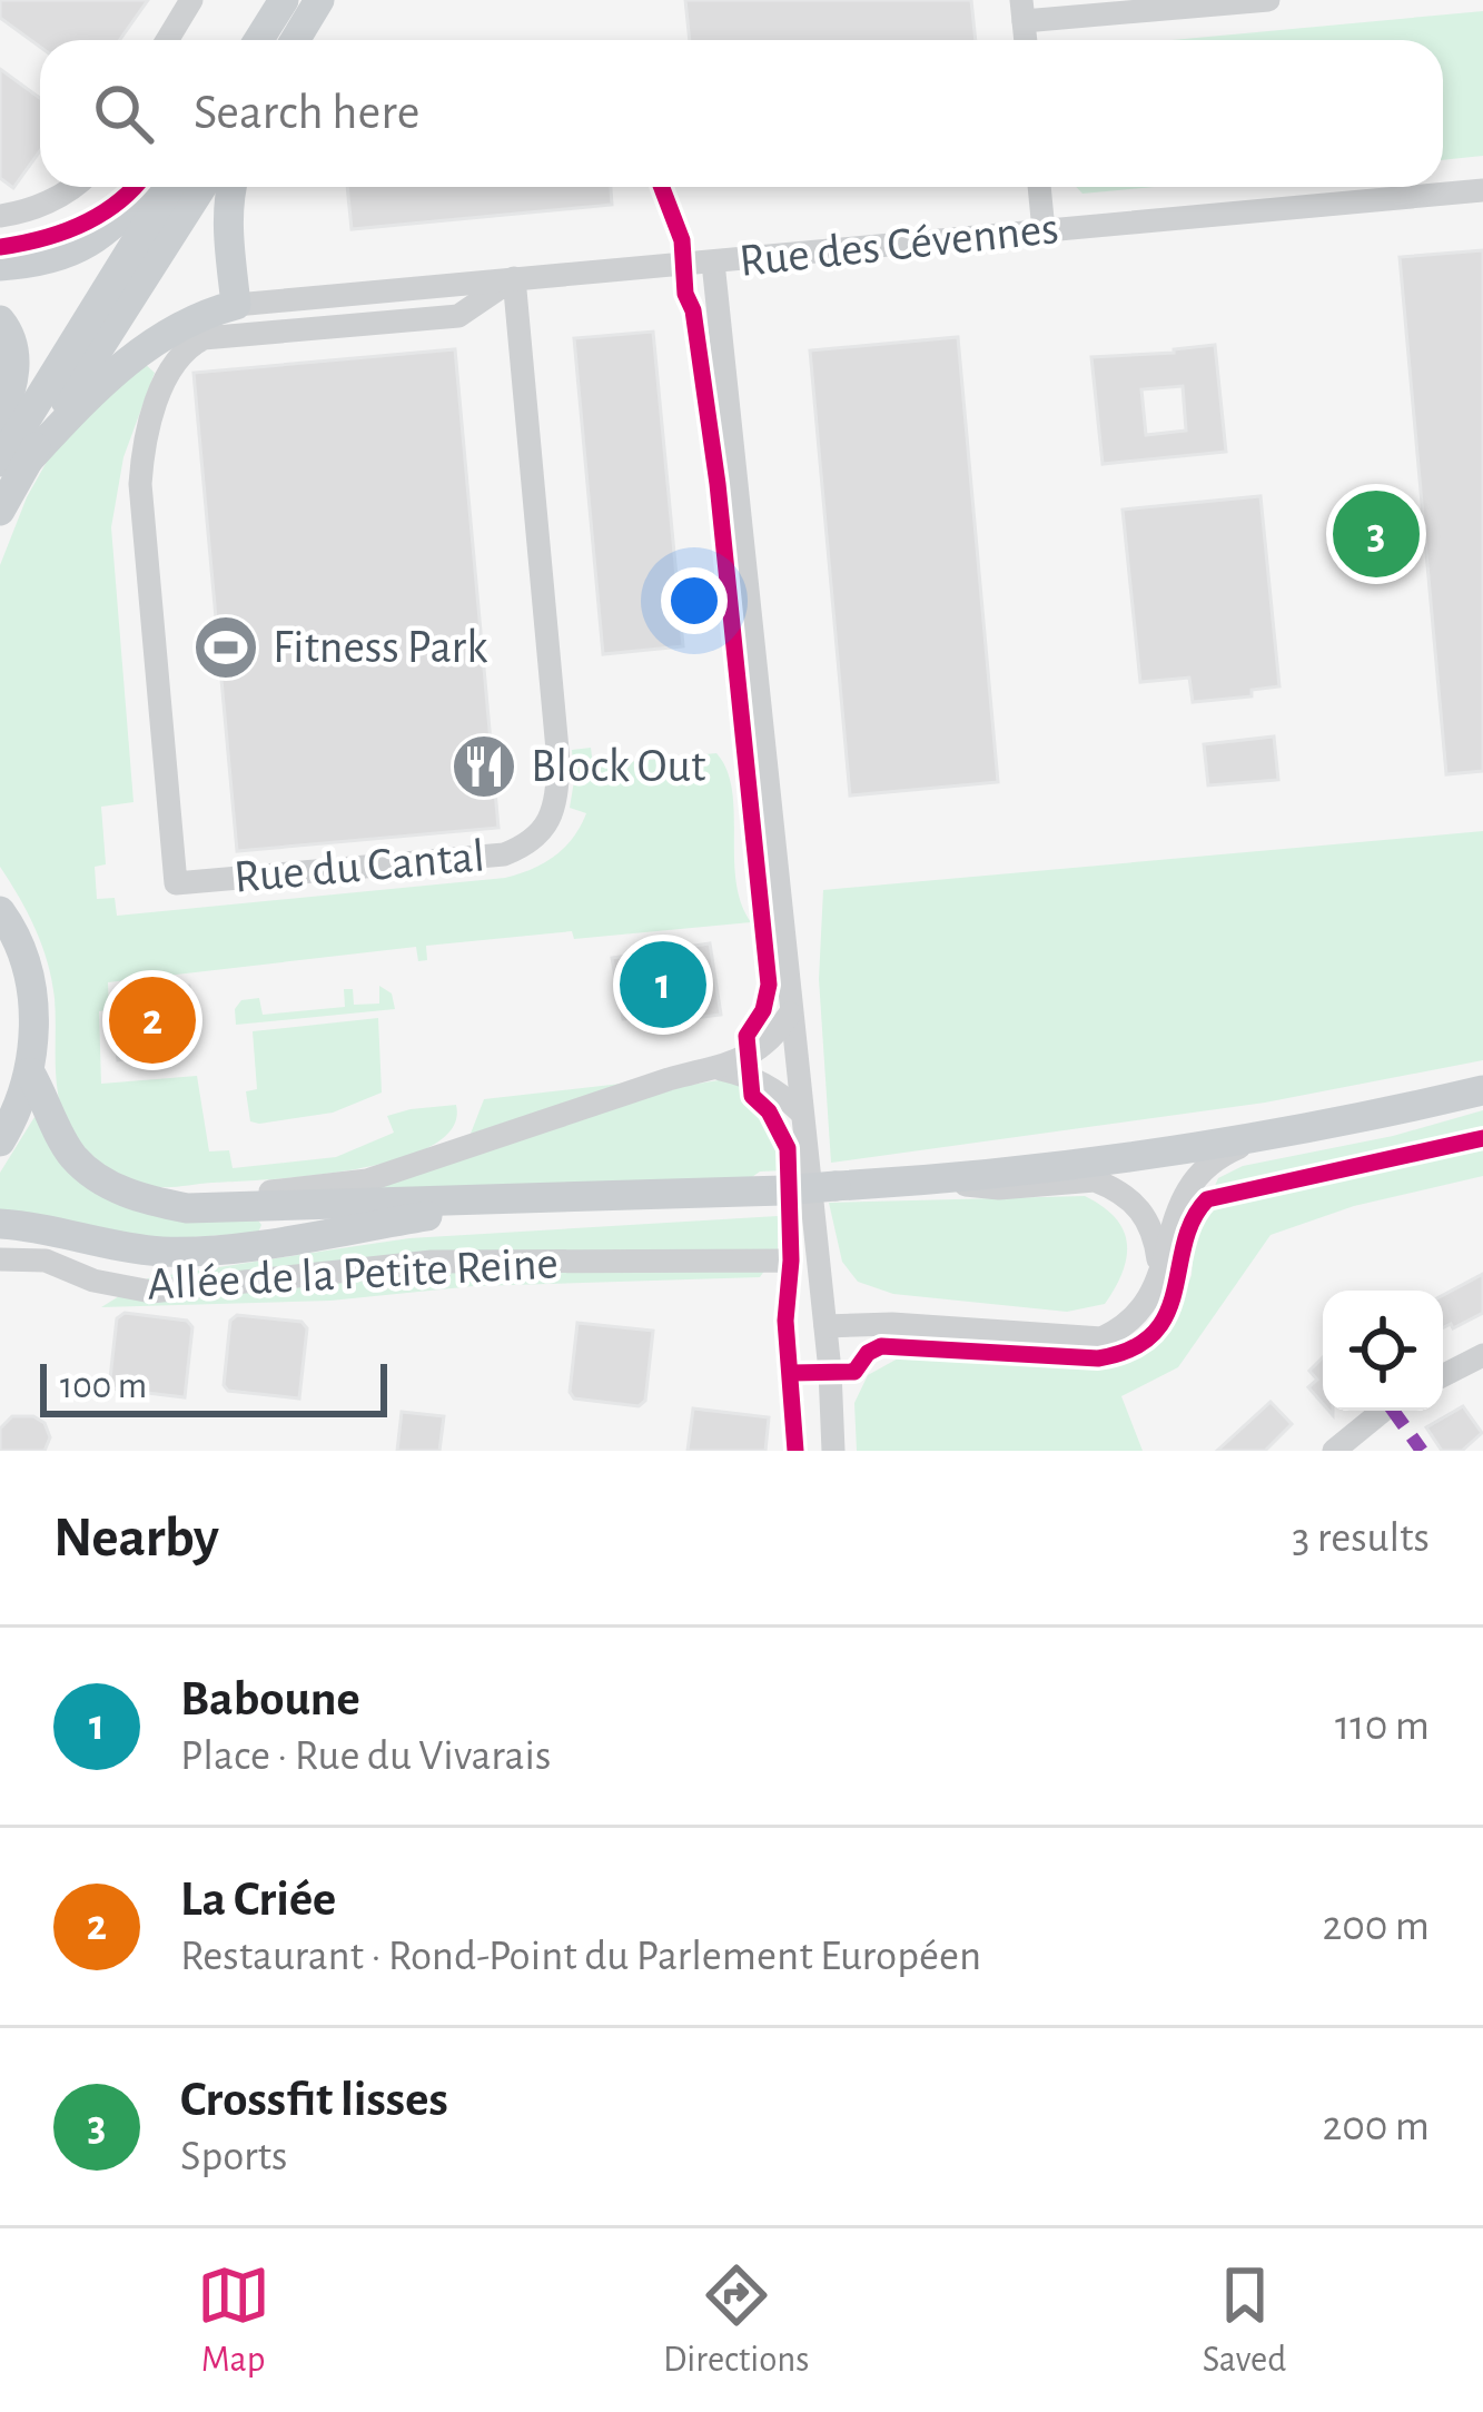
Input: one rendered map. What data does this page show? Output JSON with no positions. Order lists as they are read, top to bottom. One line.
{"streets":{"street":["Rue des Cévennes","Rue du Cantal","Allée de la Petite Reine"]},"crossings":[["Rue des Cévennes","Rue du Cantal"]],"places":{"sports":["Fitness Park"],"restaurant":["Block Out"]},"scale_bar":"100 m","page":{"search":"Search here","pins":["3","1","2"],"scale":"100 m","heading":["Nearby","3 results"],"list":[{"mark":"1","name":"Baboune","note":"Place · Rue du Vivarais","value":"110 m"},{"mark":"2","name":"La Criée","note":"Restaurant · Rond-Point du Parlement Européen","value":"200 m"},{"mark":"3","name":"Crossfit lisses","note":"Sports","value":"200 m"}],"nav":["Map","Directions","Saved"]}}
